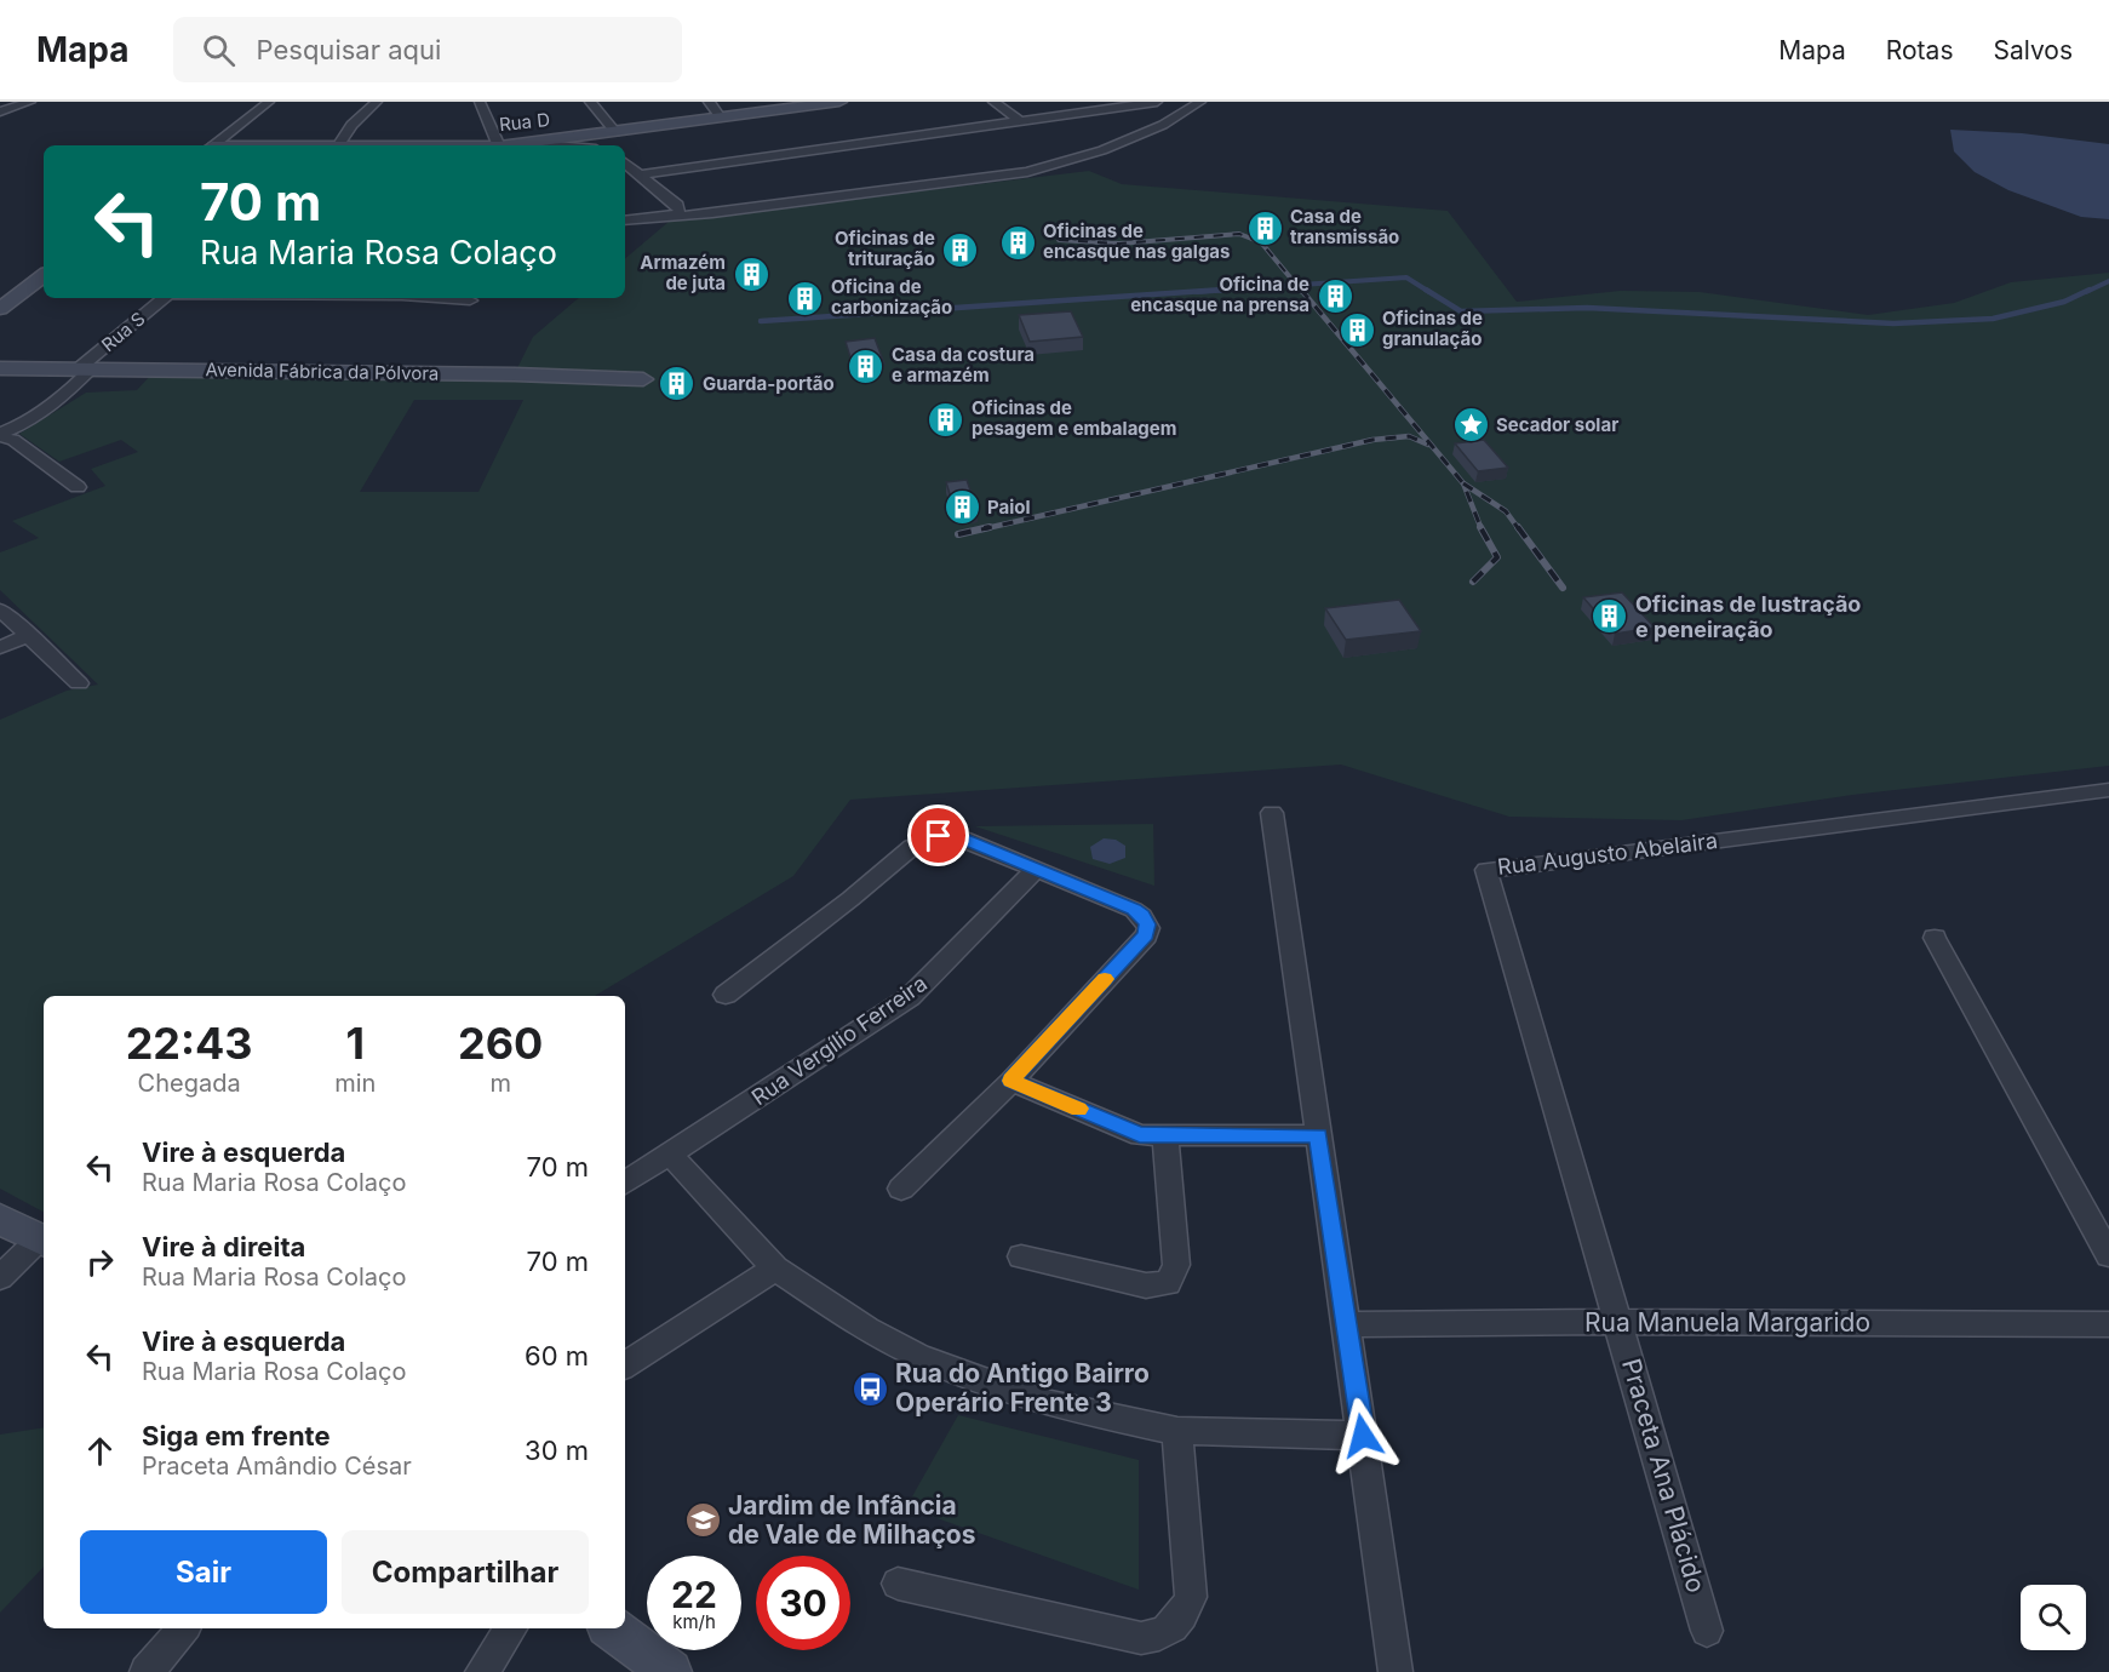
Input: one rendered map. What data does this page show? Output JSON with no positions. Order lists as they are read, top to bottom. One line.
{"streets":{"street":["Rua D","Rua S","Avenida Fábrica da Pólvora","Rua Augusto Abelaira","Rua Vergílio Ferreira","Rua Manuela Margarido","Praceta Ana Plácido"]},"crossings":[["Rua S","Avenida Fábrica da Pólvora"],["Rua Augusto Abelaira","Rua Manuela Margarido"],["Rua Augusto Abelaira","Praceta Ana Plácido"],["Rua Manuela Margarido","Praceta Ana Plácido"]],"places":{"building":["Casa de transmissão","Oficinas de encasque nas galgas","Oficinas de trituração","Armazém de juta","Oficina de encasque na prensa","Oficina de carbonização","Oficinas de granulação","Casa da costura e armazém","Guarda-portão","Oficinas de pesagem e embalagem","Paiol","Oficinas de lustração e peneiração"],"place":["Secador solar"],"bus stop":["Rua do Antigo Bairro Operário Frente 3"],"school or university":["Jardim de Infância de Vale de Milhaços"]},"page":{"header":"Mapa","search":"Pesquisar aqui","nav":["Mapa","Rotas","Salvos"],"turn":["70 m","Rua Maria Rosa Colaço"],"eta":["22:43","Chegada","1","min","260","m"],"list":[{"name":"Vire à esquerda","note":"Rua Maria Rosa Colaço","value":"70 m"},{"name":"Vire à direita","note":"Rua Maria Rosa Colaço","value":"70 m"},{"name":"Vire à esquerda","note":"Rua Maria Rosa Colaço","value":"60 m"},{"name":"Siga em frente","note":"Praceta Amândio César","value":"30 m"}],"buttons":["Sair","Compartilhar"],"speed":"22 km/h","limit":"30"}}
